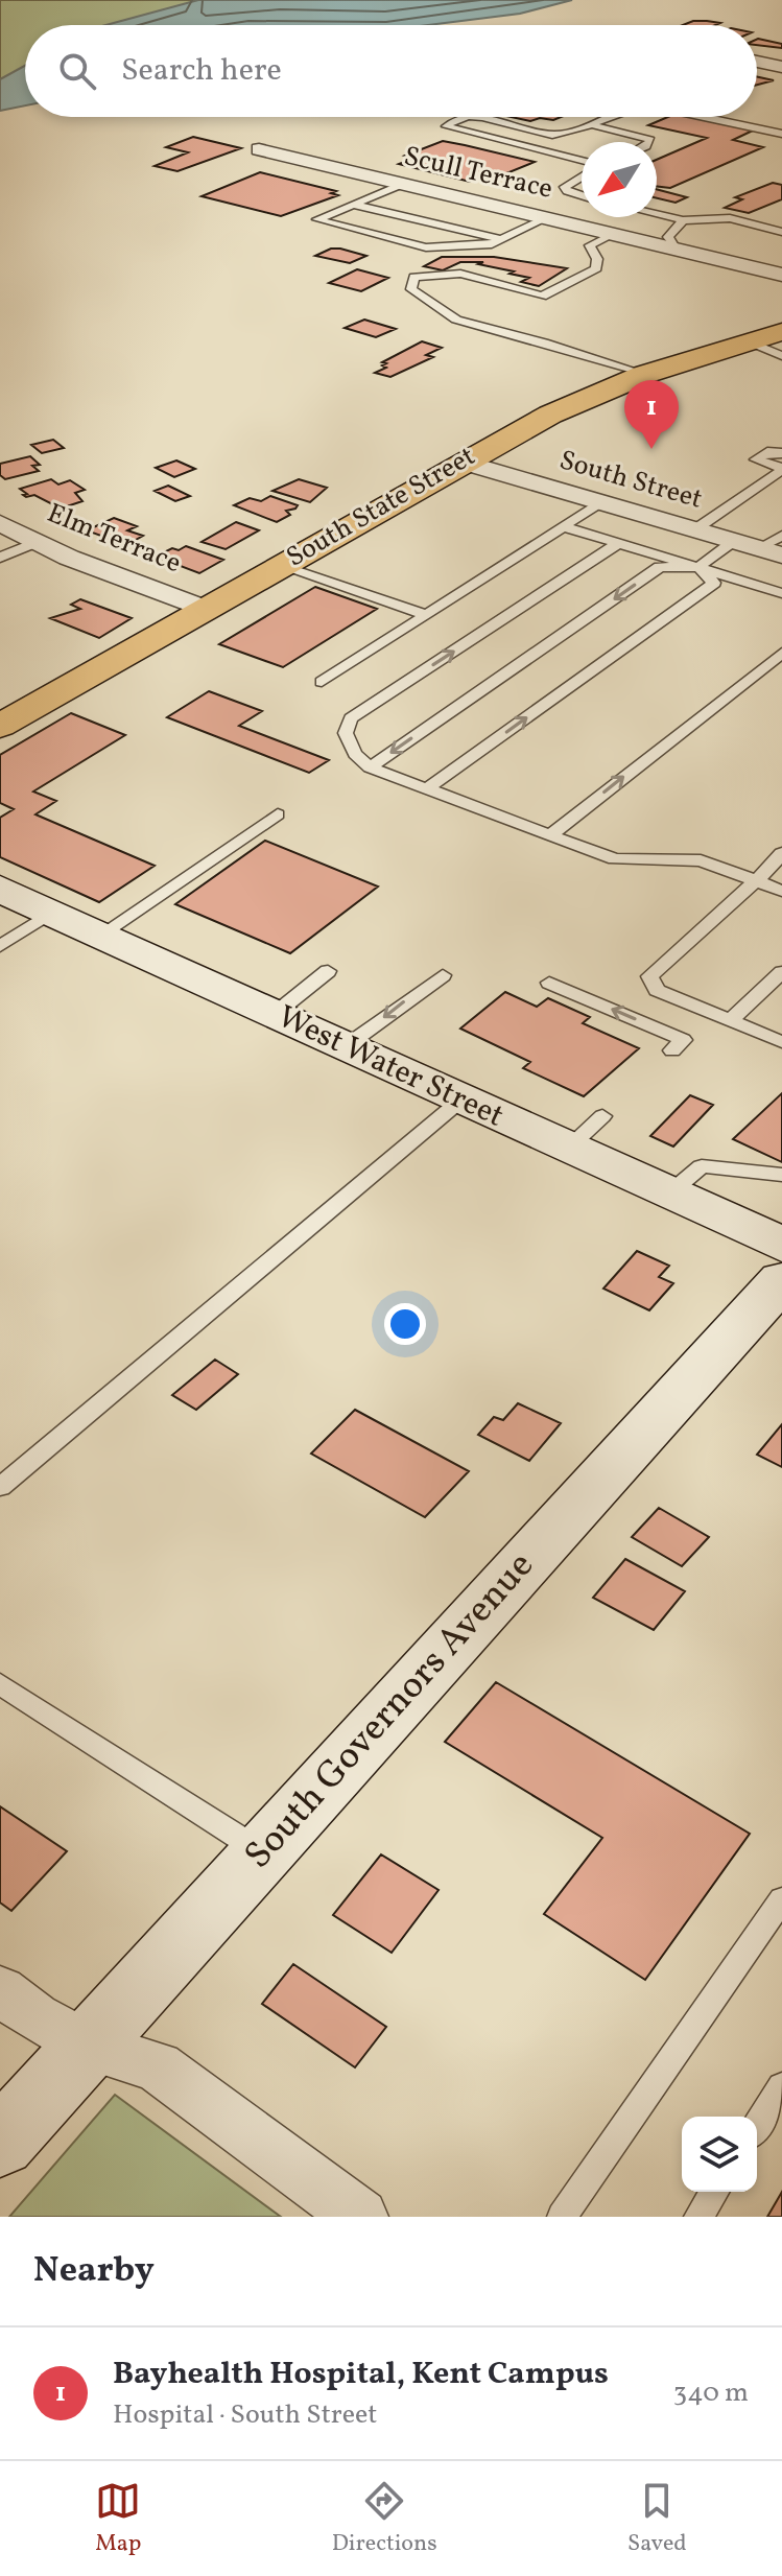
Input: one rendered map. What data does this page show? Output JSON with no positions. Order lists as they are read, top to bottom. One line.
{"streets":{"main road":["South State Street"],"street":["Scull Terrace","South Street","Elm Terrace","West Water Street","South Governors Avenue"]},"crossings":[["South Street","South State Street"],["South State Street","Elm Terrace"]],"north":"bottom left","page":{"search":"Search here","pins":"1","heading":"Nearby","list":[{"mark":"1","name":"Bayhealth Hospital, Kent Campus","note":"Hospital · South Street","value":"340 m"}],"nav":["Map","Directions","Saved"]}}
